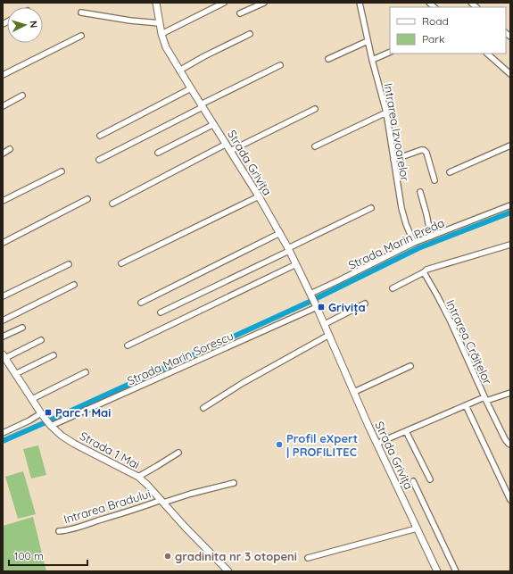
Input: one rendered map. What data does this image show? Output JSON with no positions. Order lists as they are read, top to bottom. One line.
{"streets":{"street":["Intrarea Izvoarelor","Strada Grivița","Strada Marin Preda","Intrarea Crăițelor","Strada Marin Sorescu","Strada 1 Mai","Intrarea Bradului"]},"crossings":[["Intrarea Izvoarelor","Strada Marin Preda"],["Strada Grivița","Strada Marin Preda"],["Strada Grivița","Intrarea Crăițelor"],["Strada Grivița","Strada Marin Sorescu"],["Strada Marin Sorescu","Strada 1 Mai"],["Strada 1 Mai","Intrarea Bradului"]],"places":{"transit":["Grivița","Parc 1 Mai"],"other":["Profil eXpert | PROFILITEC","gradinita nr 3 otopeni"]},"legend":["Road","Park"],"scale_bar":"100 m","north":"right"}
